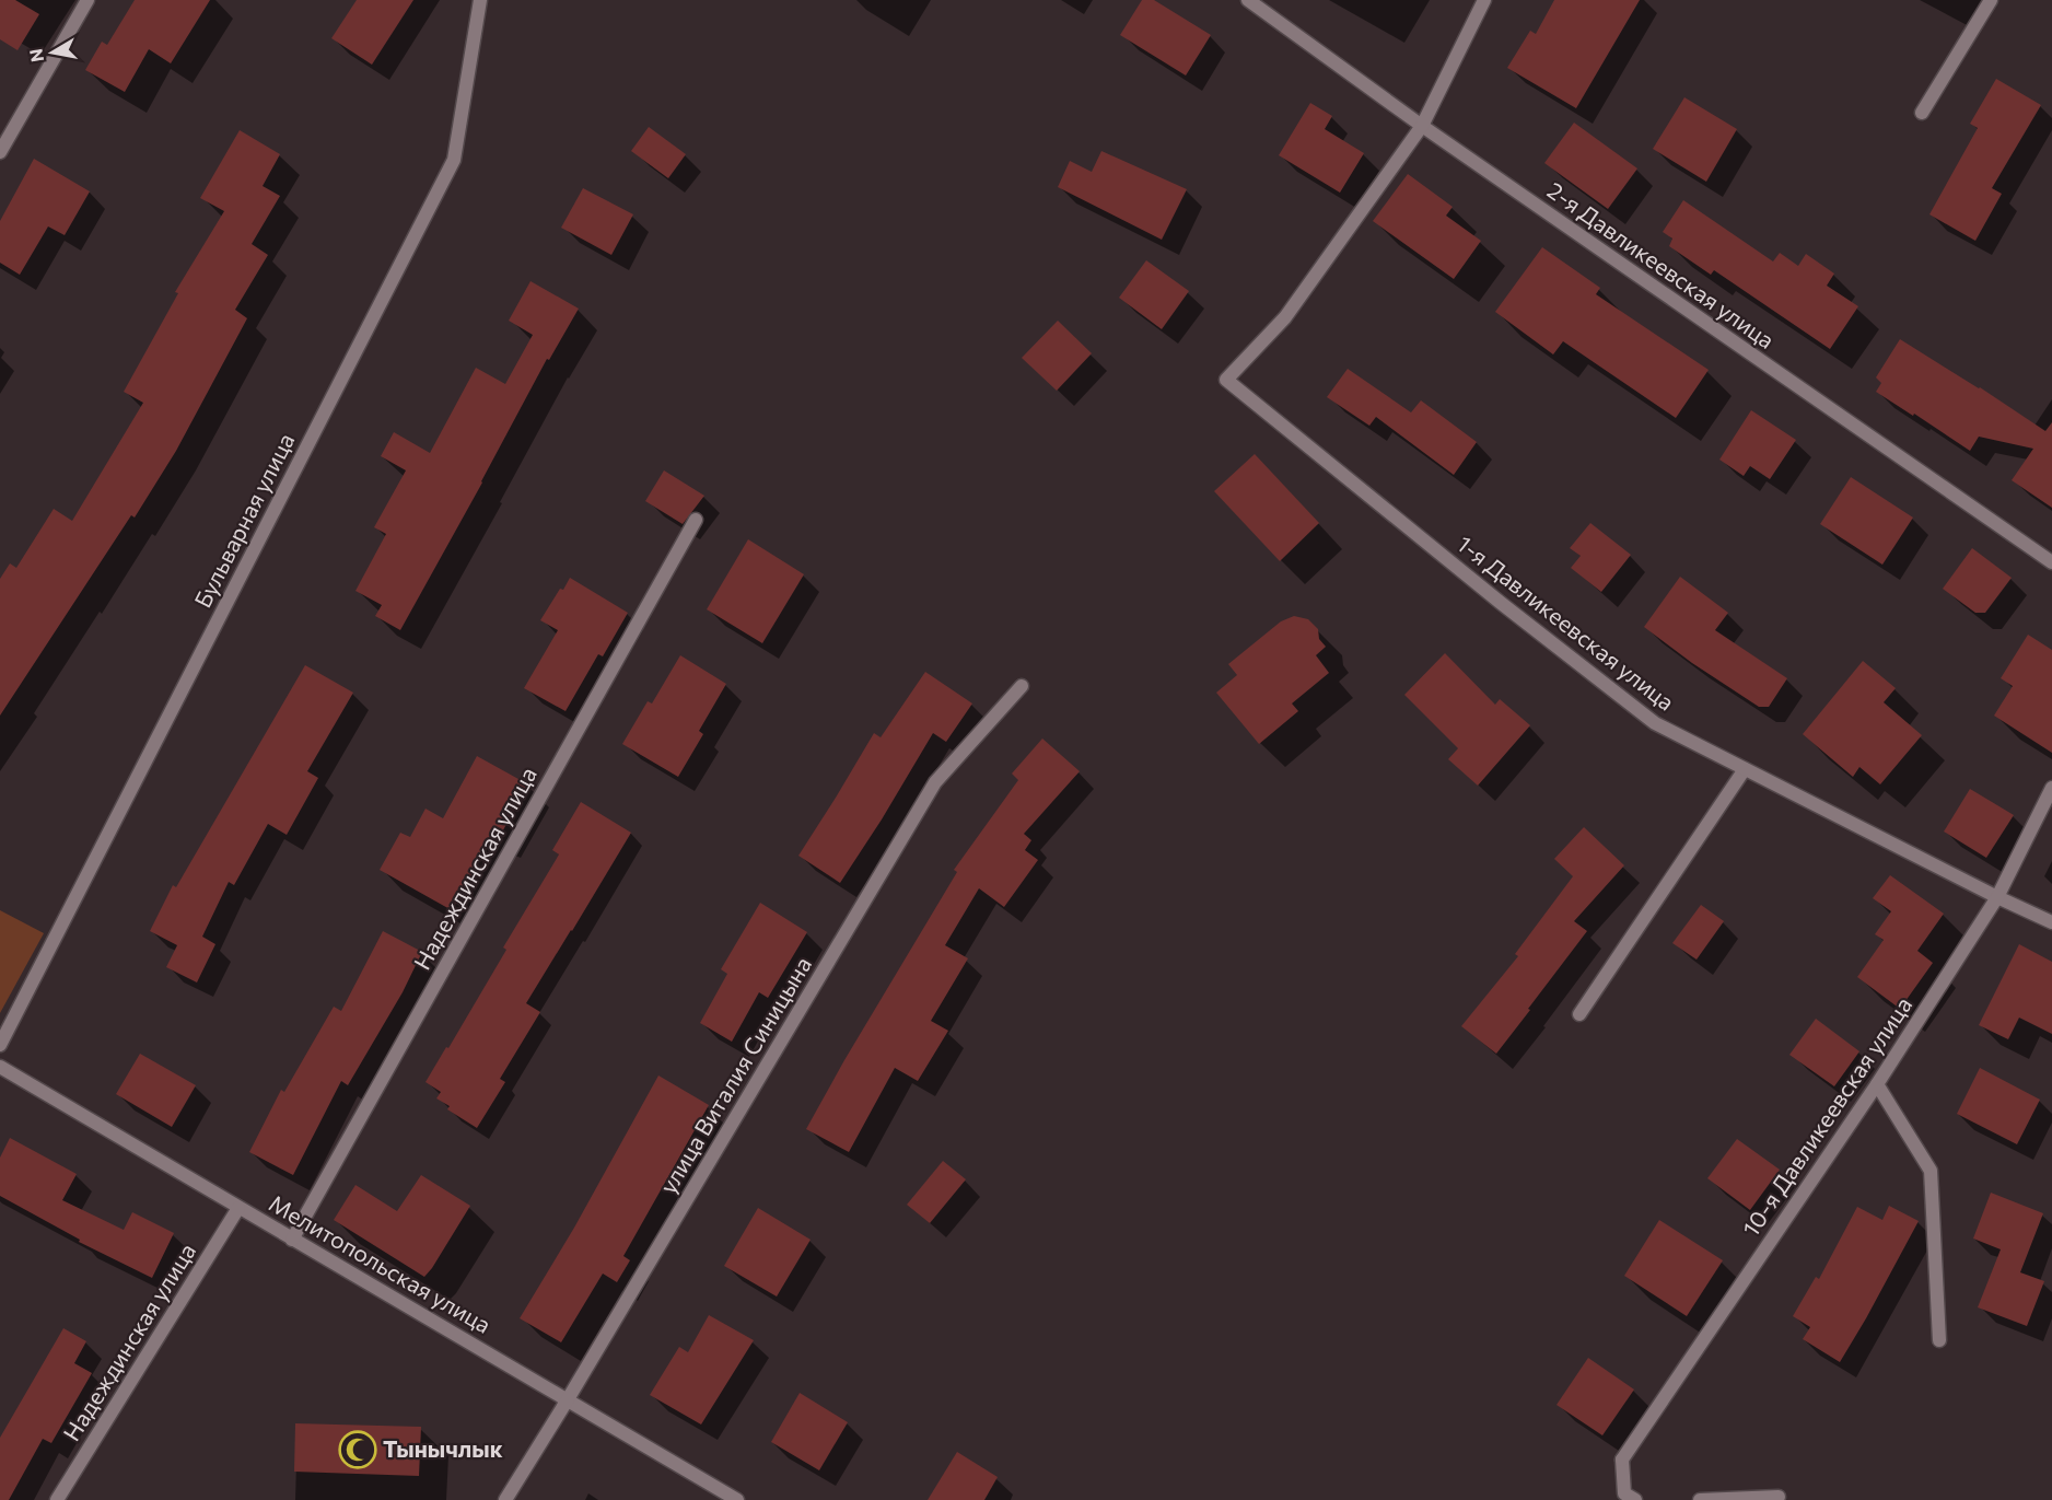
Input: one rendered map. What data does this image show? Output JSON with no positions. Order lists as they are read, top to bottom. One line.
{"streets":{"street":["2-я Давликеевская улица","Бульварная улица","1-я Давликеевская улица","Надеждинская улица","улица Виталия Синицына","10-я Давликеевская улица","Мелитопольская улица"]},"crossings":[["2-я Давликеевская улица","1-я Давликеевская улица"],["1-я Давликеевская улица","10-я Давликеевская улица"],["Надеждинская улица","Мелитопольская улица"],["улица Виталия Синицына","Мелитопольская улица"]],"places":{"mosque":["Тынычлык"]},"north":"left"}
